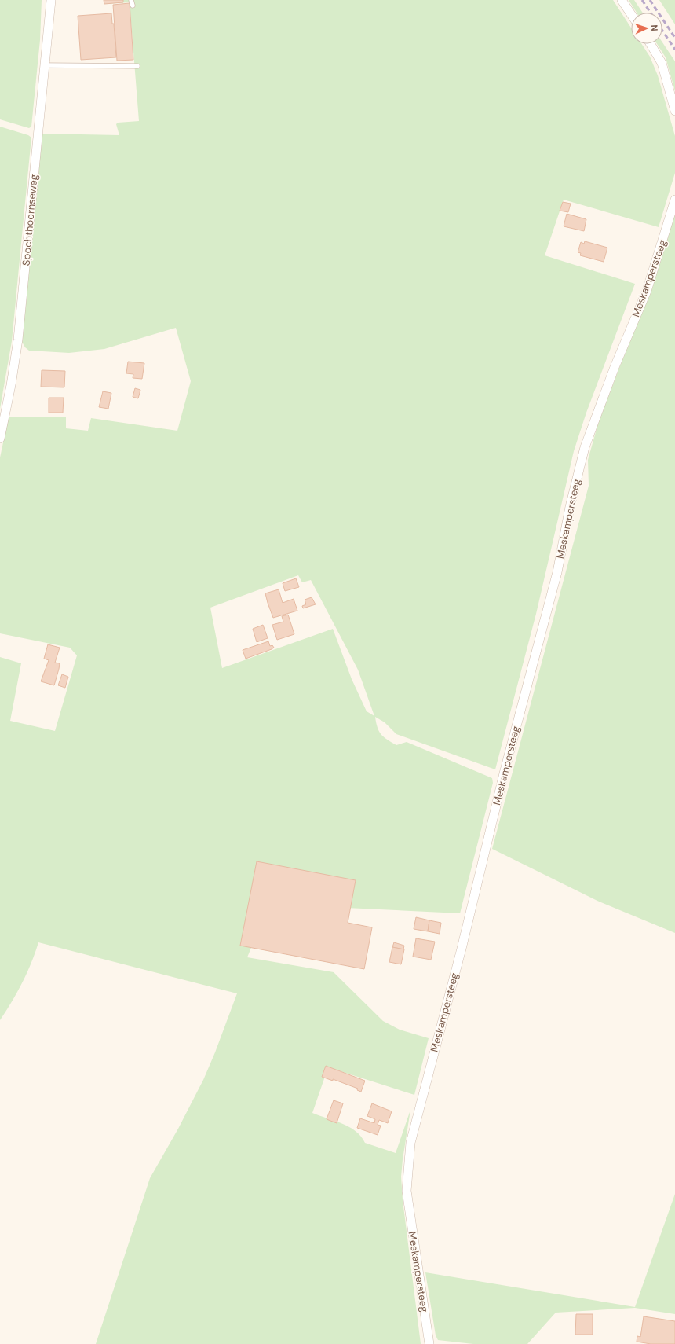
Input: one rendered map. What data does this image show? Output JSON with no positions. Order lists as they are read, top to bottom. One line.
{"streets":{"street":["Spochthoornseweg","Meskampersteeg"]},"north":"right"}
